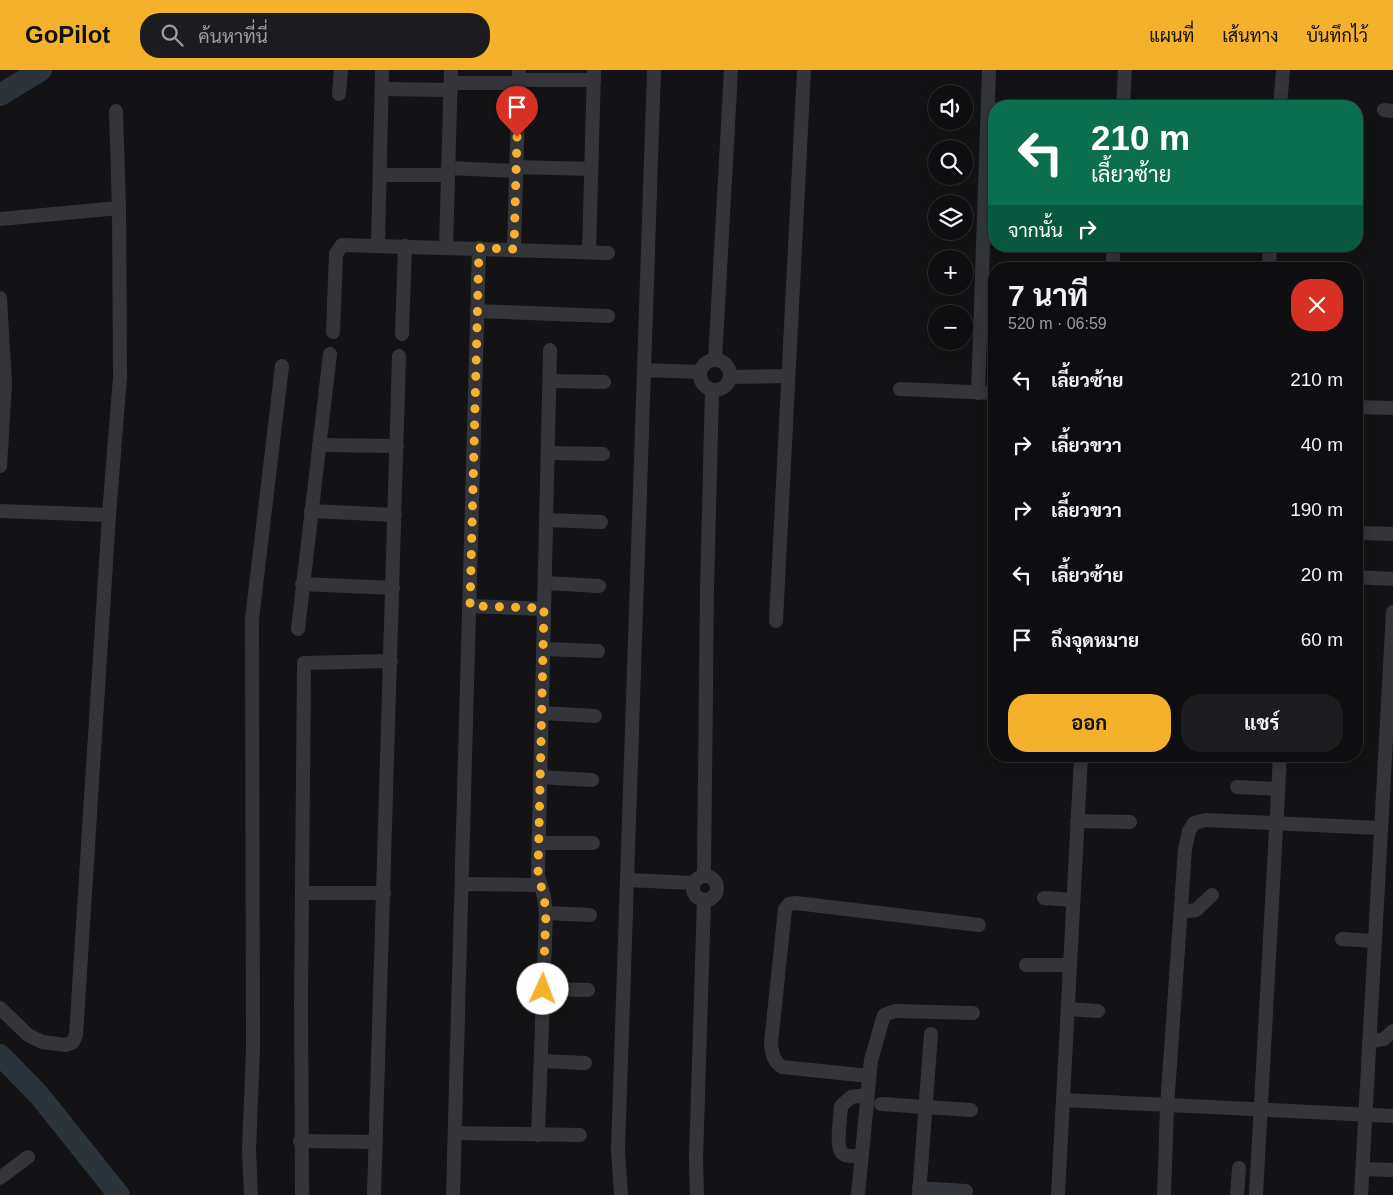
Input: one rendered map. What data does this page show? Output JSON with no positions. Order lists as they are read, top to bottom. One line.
{"page":{"header":"GoPilot","search":"ค้นหาที่นี่","nav":["แผนที่","เส้นทาง","บันทึกไว้"],"map_buttons":["+","−"],"turn":["210 m","เลี้ยวซ้าย"],"then":"จากนั้น","heading":["7 นาที","520 m · 06:59"],"list":[{"name":"เลี้ยวซ้าย","value":"210 m"},{"name":"เลี้ยวขวา","value":"40 m"},{"name":"เลี้ยวขวา","value":"190 m"},{"name":"เลี้ยวซ้าย","value":"20 m"},{"name":"ถึงจุดหมาย","value":"60 m"}],"buttons":["ออก","แชร์"]}}
